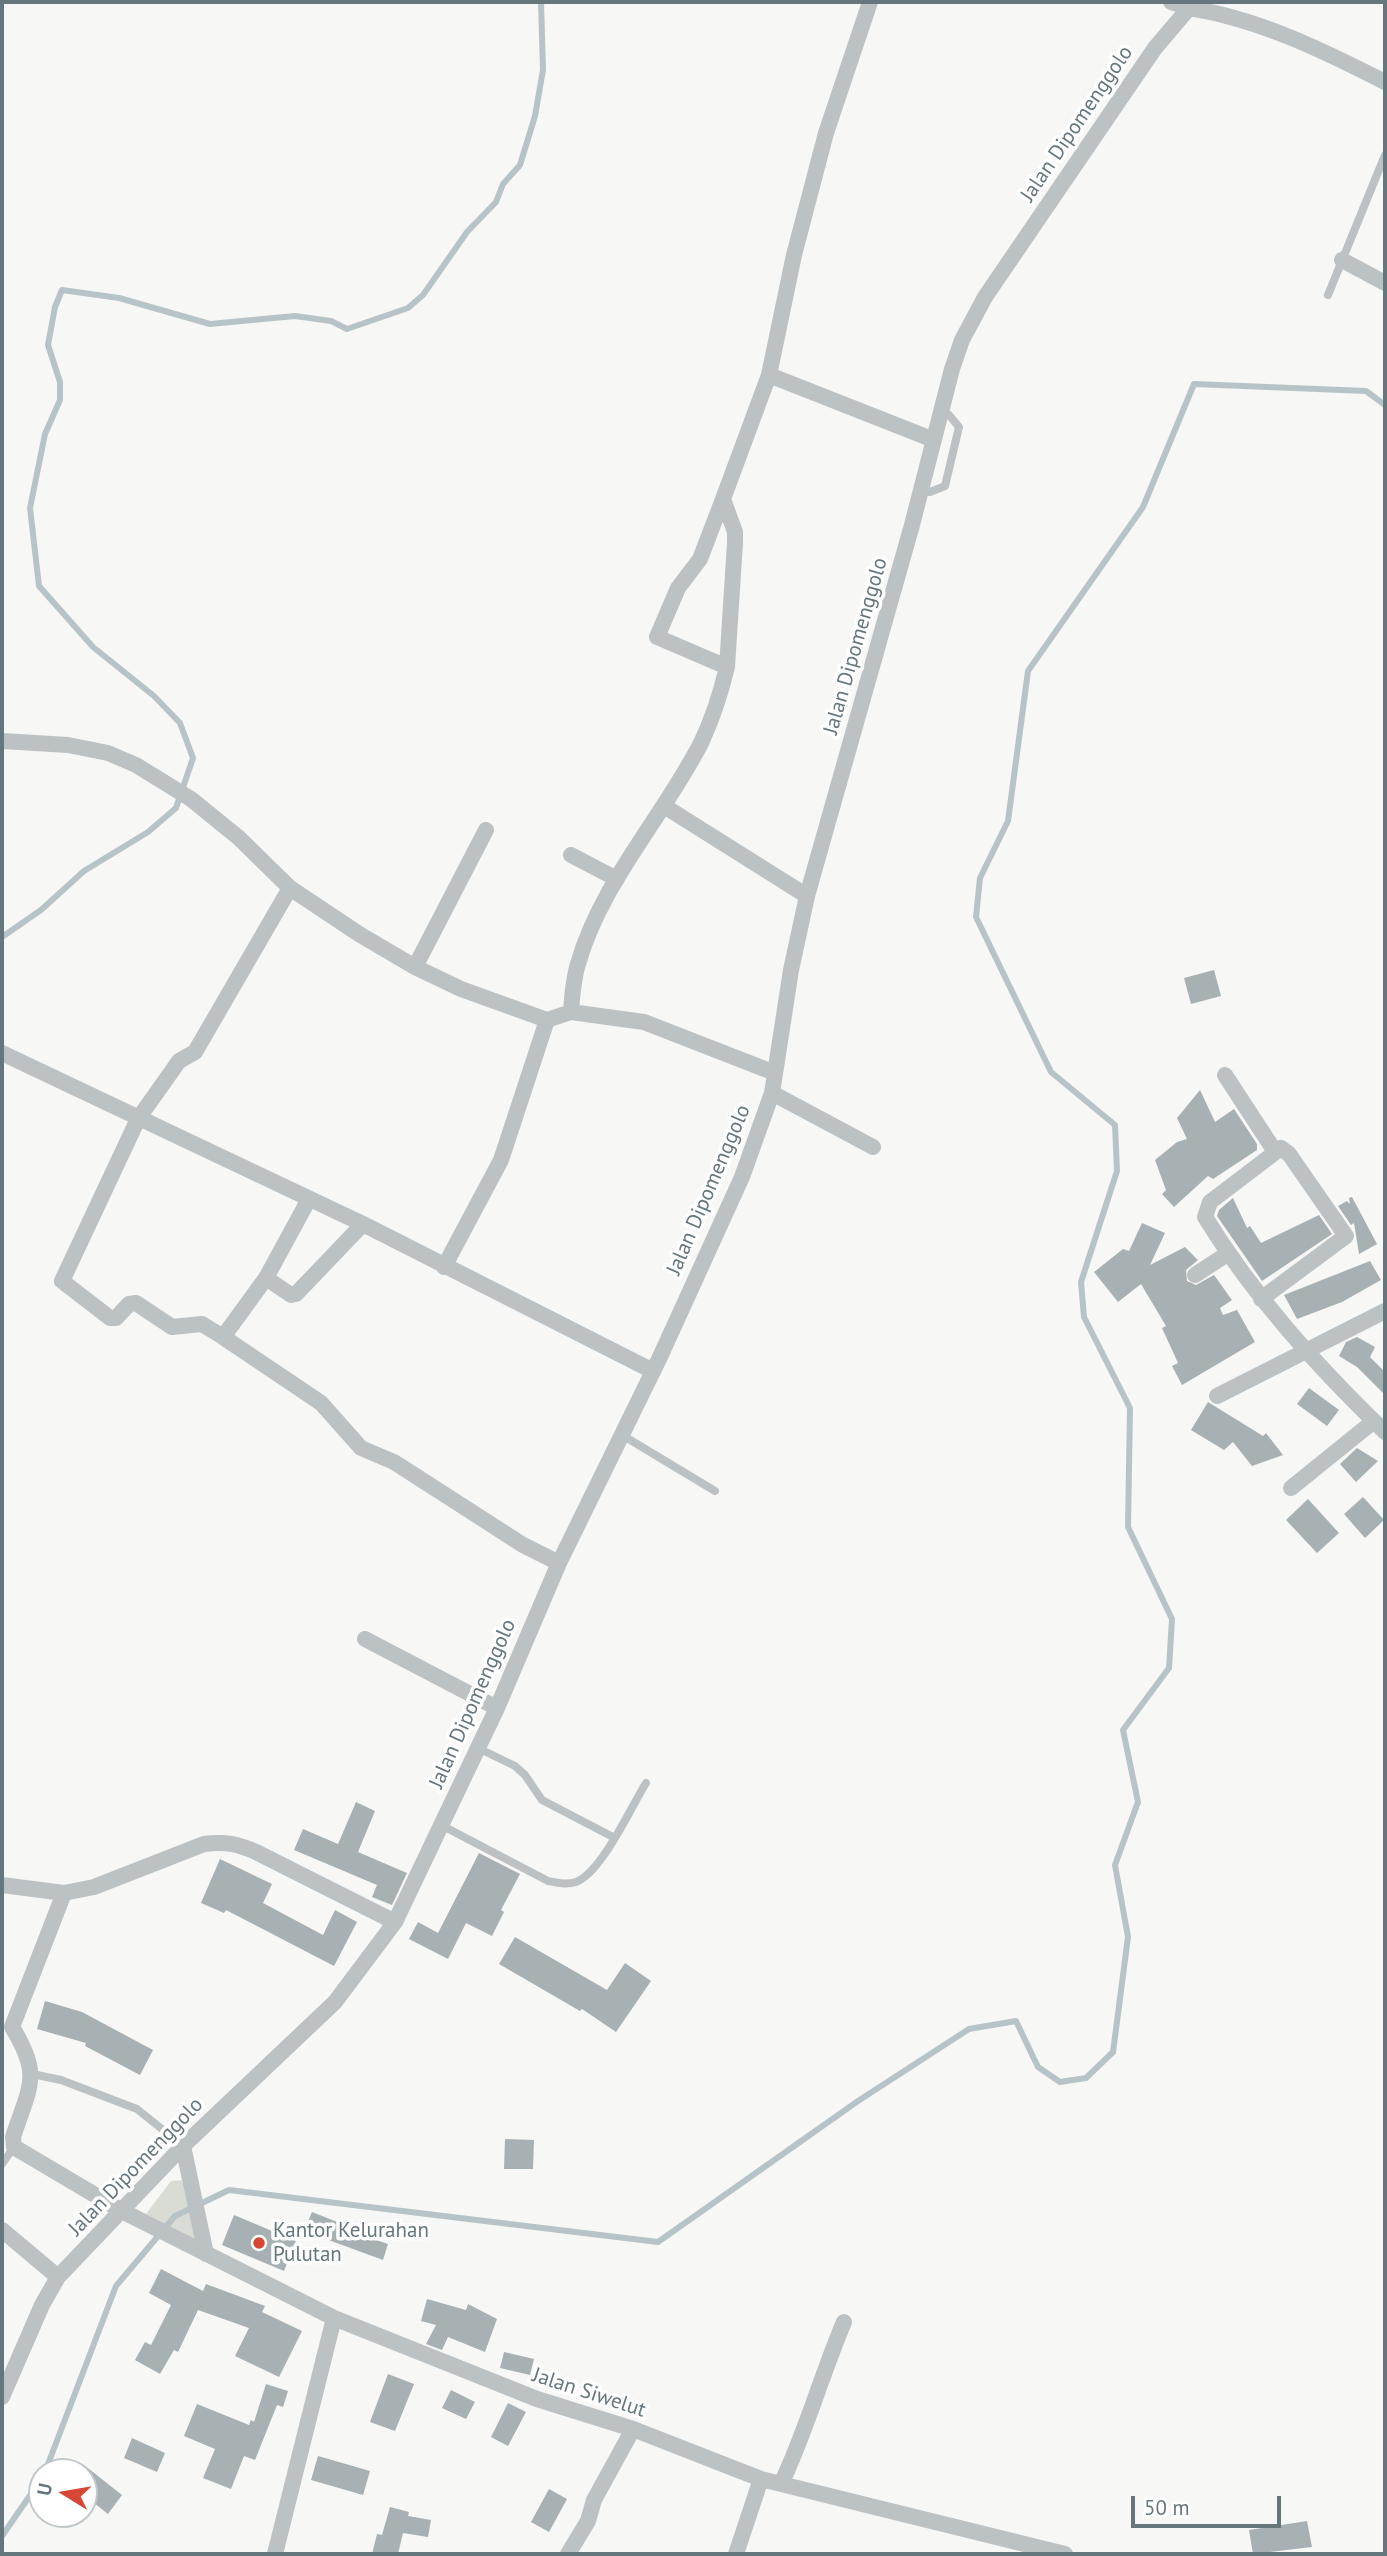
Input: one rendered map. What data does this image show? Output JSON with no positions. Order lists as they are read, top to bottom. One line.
{"streets":{"street":["Jalan Dipomenggolo","Jalan Siwelut"]},"crossings":[["Jalan Dipomenggolo","Jalan Siwelut"]],"places":["Kantor Kelurahan Pulutan"],"scale_bar":"50 m","north":"left"}
